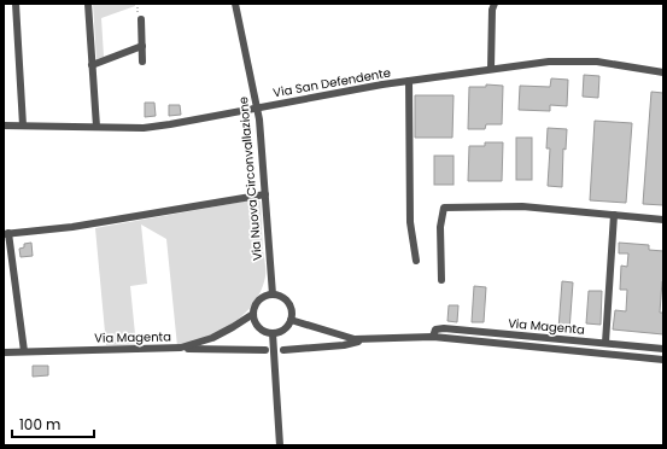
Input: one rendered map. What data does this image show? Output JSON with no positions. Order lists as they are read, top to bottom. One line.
{"streets":{"street":["Via San Defendente","Via Nuova Circonvallazione","Via Magenta"]},"crossings":[["Via San Defendente","Via Nuova Circonvallazione"],["Via Nuova Circonvallazione","Via Magenta"]],"scale_bar":"100 m"}
